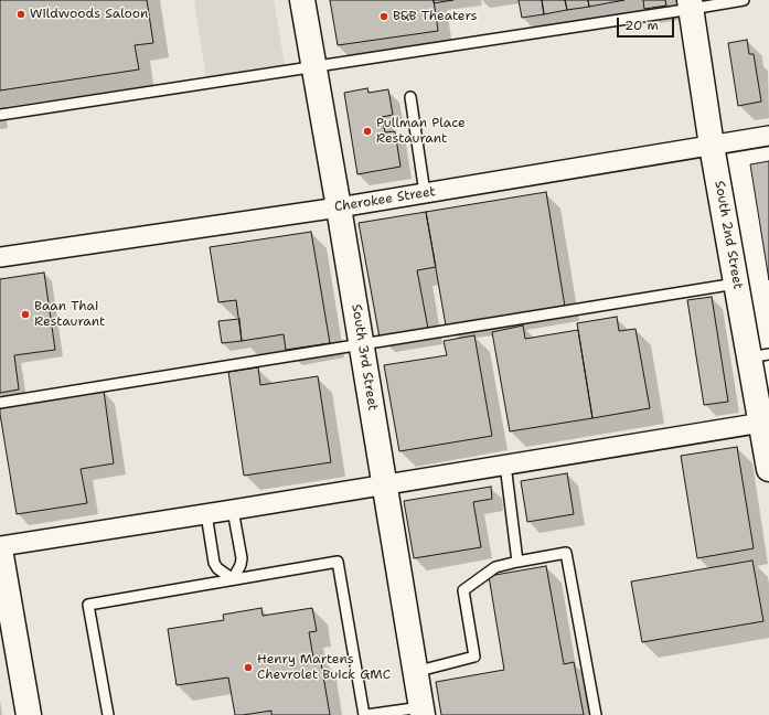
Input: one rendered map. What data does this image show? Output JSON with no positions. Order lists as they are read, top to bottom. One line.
{"streets":{"main road":["South 2nd Street","South 3rd Street"],"street":["Cherokee Street"]},"crossings":[["Cherokee Street","South 2nd Street"],["Cherokee Street","South 3rd Street"]],"places":["Wildwoods Saloon","B&B Theaters","Pullman Place Restaurant","Baan Thai Restaurant","Henry Martens Chevrolet Buick GMC"],"scale_bar":"20 m"}
